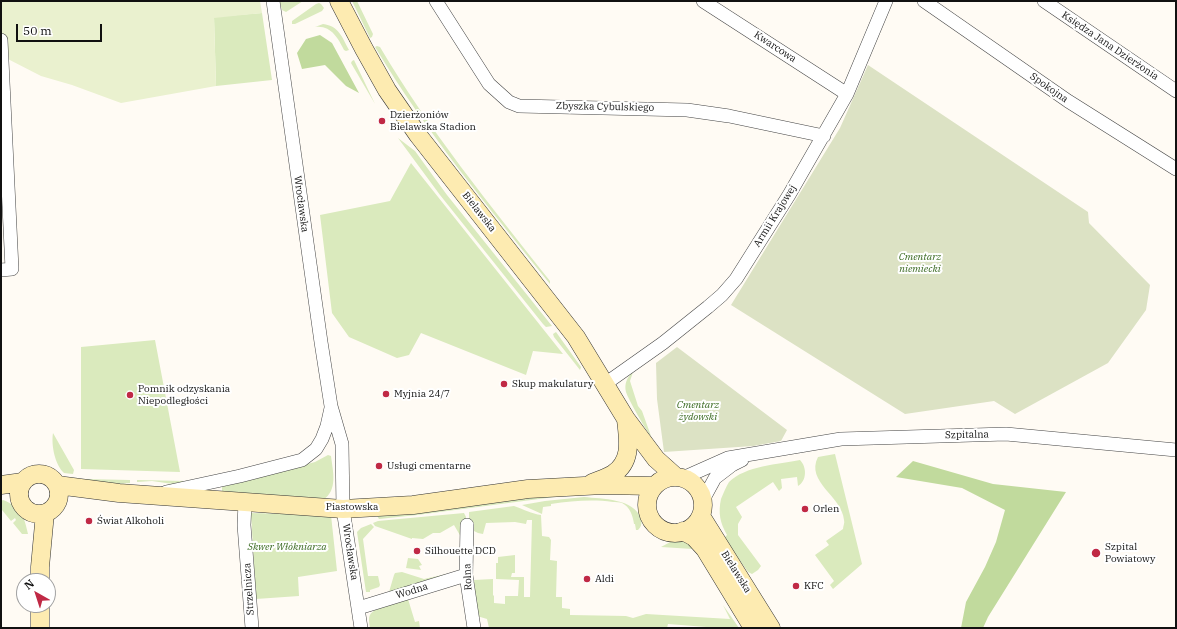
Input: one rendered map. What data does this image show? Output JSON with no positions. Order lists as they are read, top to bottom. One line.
{"streets":{"main road":["Bielawska","Piastowska"],"street":["Księdza Jana Dzierżonia","Kwarcowa","Spokojna","Zbyszka Cybulskiego","Wrocławska","Armii Krajowej","Szpitalna","Rolna","Strzelnicza","Wodna"]},"crossings":[["Kwarcowa","Armii Krajowej"],["Zbyszka Cybulskiego","Armii Krajowej"],["Wrocławska","Piastowska"],["Wrocławska","Wodna"],["Bielawska","Armii Krajowej"],["Bielawska","Szpitalna"],["Bielawska","Piastowska"],["Szpitalna","Piastowska"],["Piastowska","Strzelnicza"],["Rolna","Wodna"]],"parks":["Cmentarz niemiecki","Cmentarz żydowski","Skwer Włókniarza"],"places":["Dzierżoniów Bielawska Stadion","Skup makulatury","Myjnia 24/7","Pomnik odzyskania Niepodległości","Usługi cmentarne","Orlen","Świat Alkoholi","Silhouette DCD","Szpital Powiatowy","Aldi","KFC"],"scale_bar":"50 m","north":"top left"}
